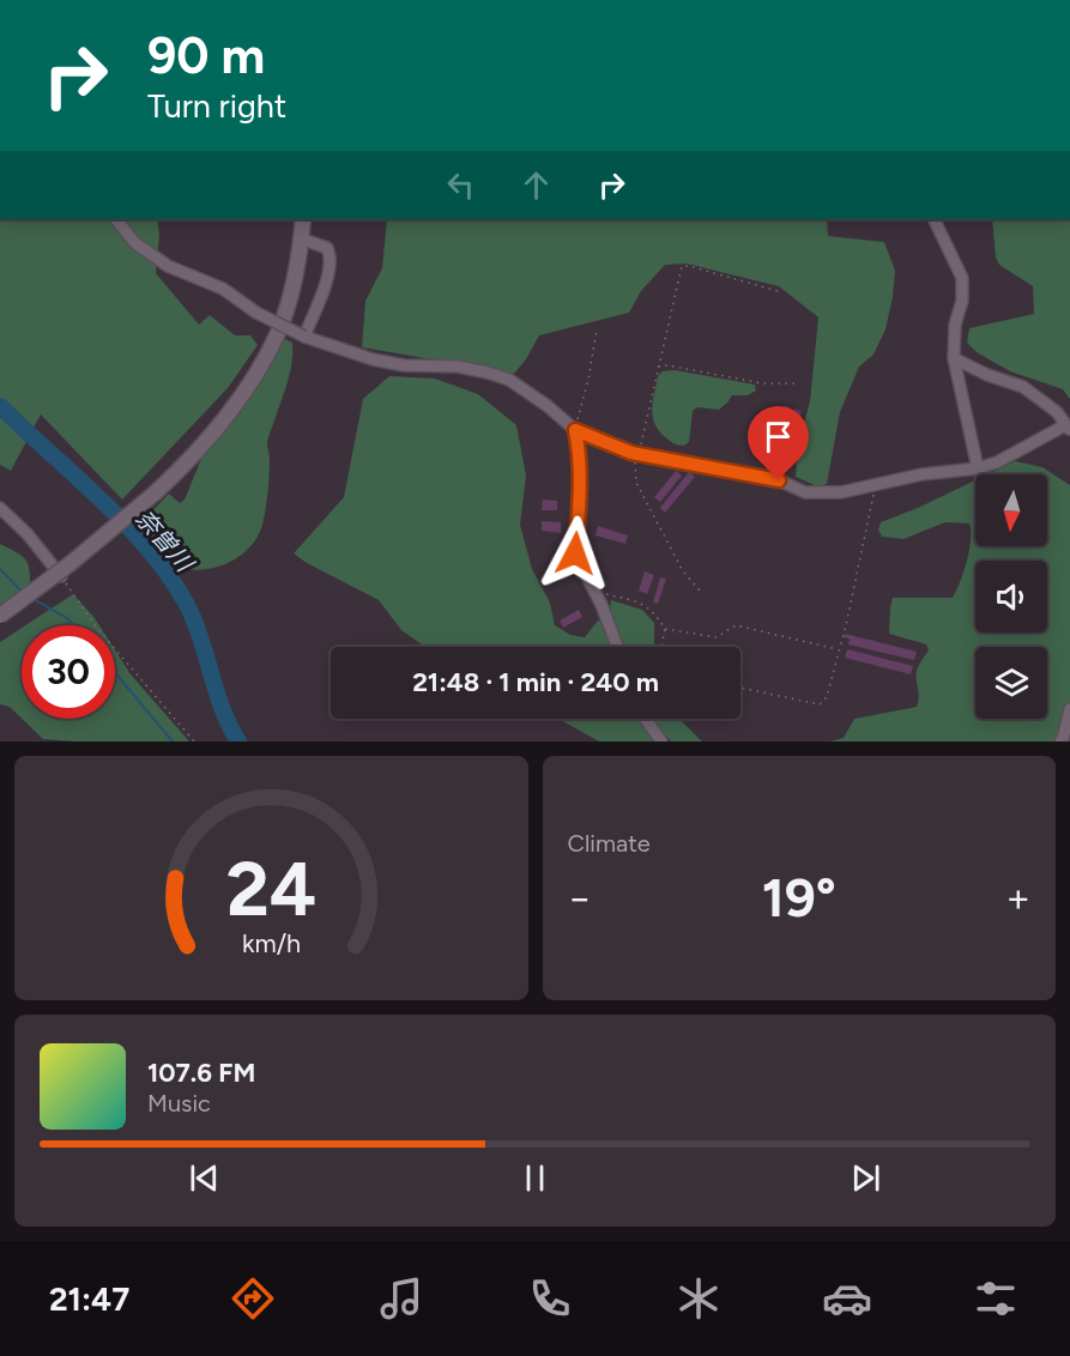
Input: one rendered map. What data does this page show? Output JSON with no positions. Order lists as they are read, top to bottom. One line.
{"water":["奈曽川"],"north":"bottom","page":{"turn":["90 m","Turn right"],"limit":"30","trip":"21:48 · 1 min · 240 m","tile":"Climate","heat":["−","19°","+"],"song":["107.6 FM","Music"],"tabs":"21:47","gauge":["24","km/h"]}}
